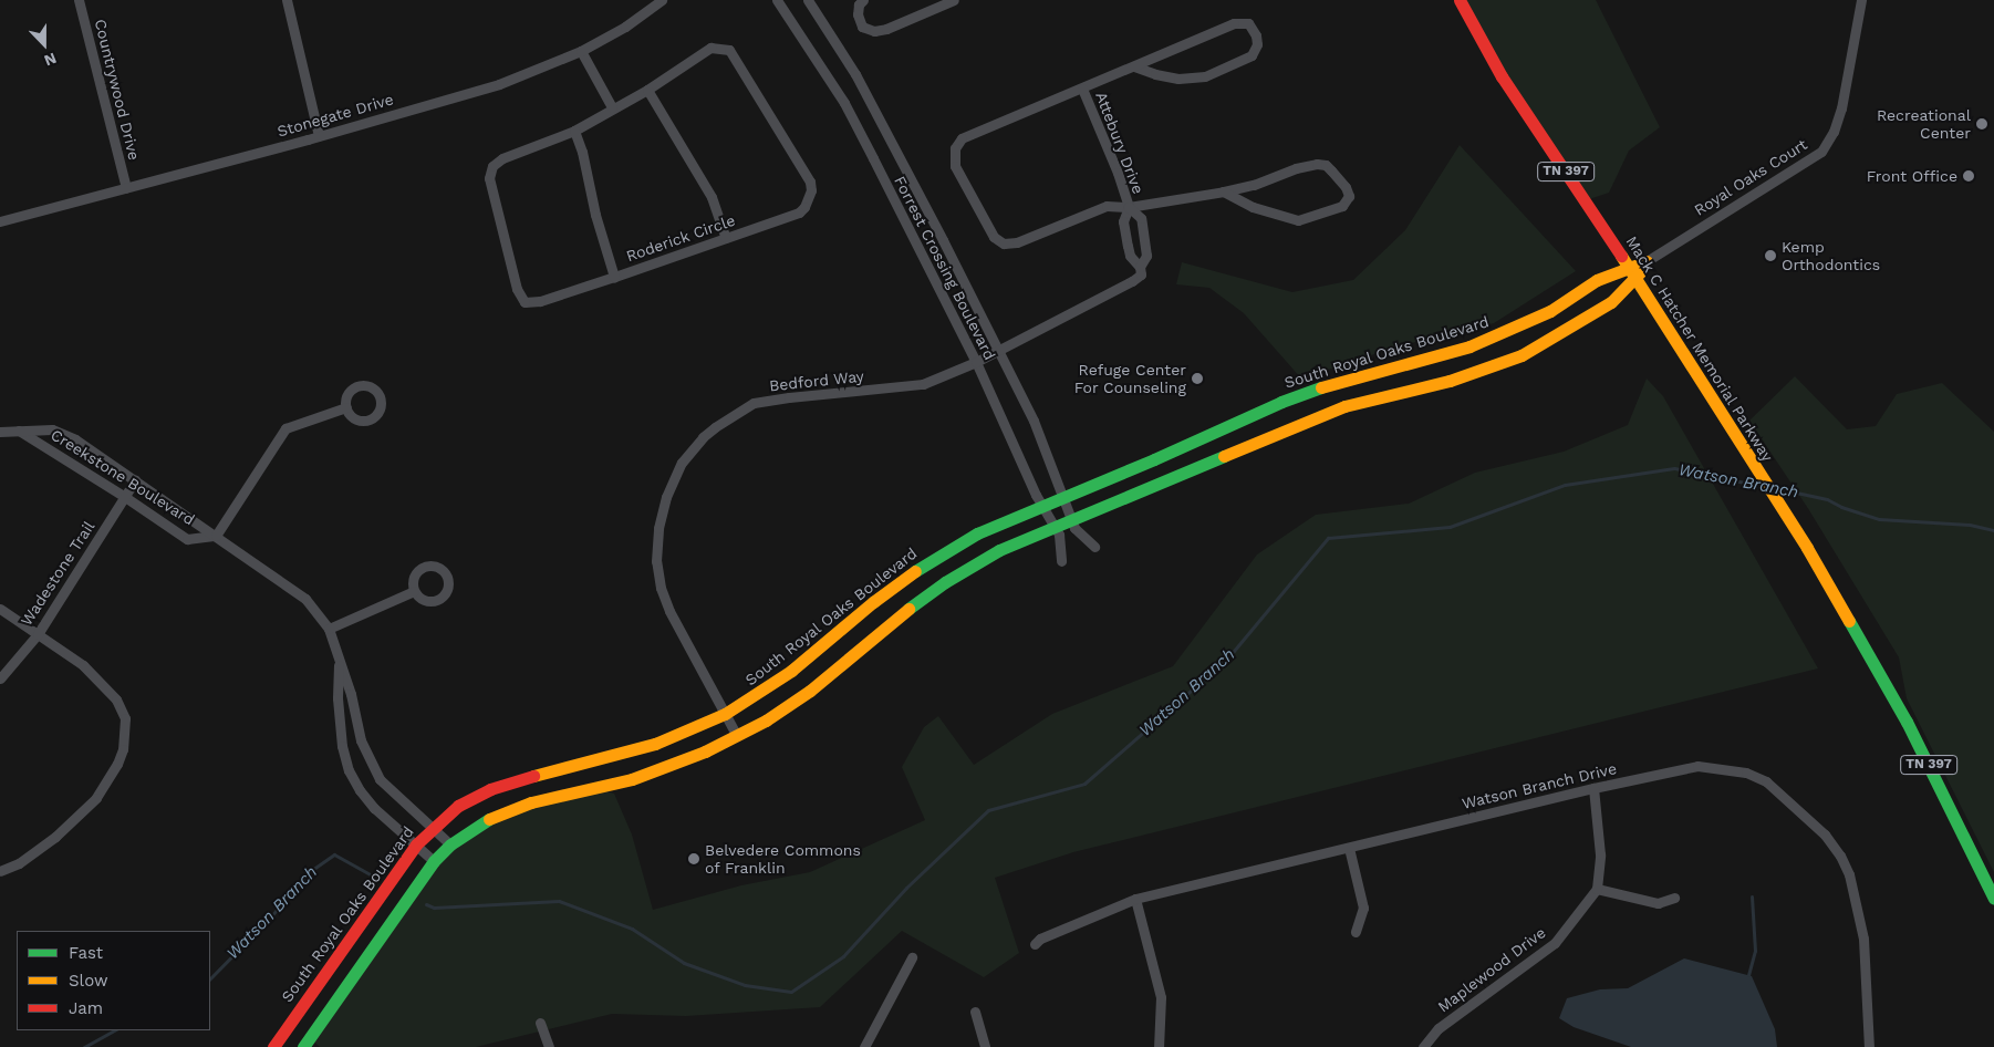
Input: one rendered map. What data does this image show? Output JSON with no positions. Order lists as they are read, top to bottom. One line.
{"streets":{"main road":["TN 397","Mack C Hatcher Memorial Parkway","South Royal Oaks Boulevard"],"street":["Countrywood Drive","Stonegate Drive","Attebury Drive","Royal Oaks Court","Roderick Circle","Forrest Crossing Boulevard","Bedford Way","Creekstone Boulevard","Wadestone Trail","Watson Branch Drive","Maplewood Drive"]},"crossings":[["Countrywood Drive","Stonegate Drive"],["Royal Oaks Court","South Royal Oaks Boulevard"],["Forrest Crossing Boulevard","South Royal Oaks Boulevard"],["Forrest Crossing Boulevard","Bedford Way"],["Mack C Hatcher Memorial Parkway","South Royal Oaks Boulevard"],["South Royal Oaks Boulevard","Bedford Way"],["South Royal Oaks Boulevard","Creekstone Boulevard"],["Creekstone Boulevard","Wadestone Trail"]],"water":["Watson Branch"],"places":["Recreational Center","Front Office","Kemp Orthodontics","Refuge Center For Counseling","Belvedere Commons of Franklin"],"legend":["Fast","Slow","Jam"],"north":"bottom"}
